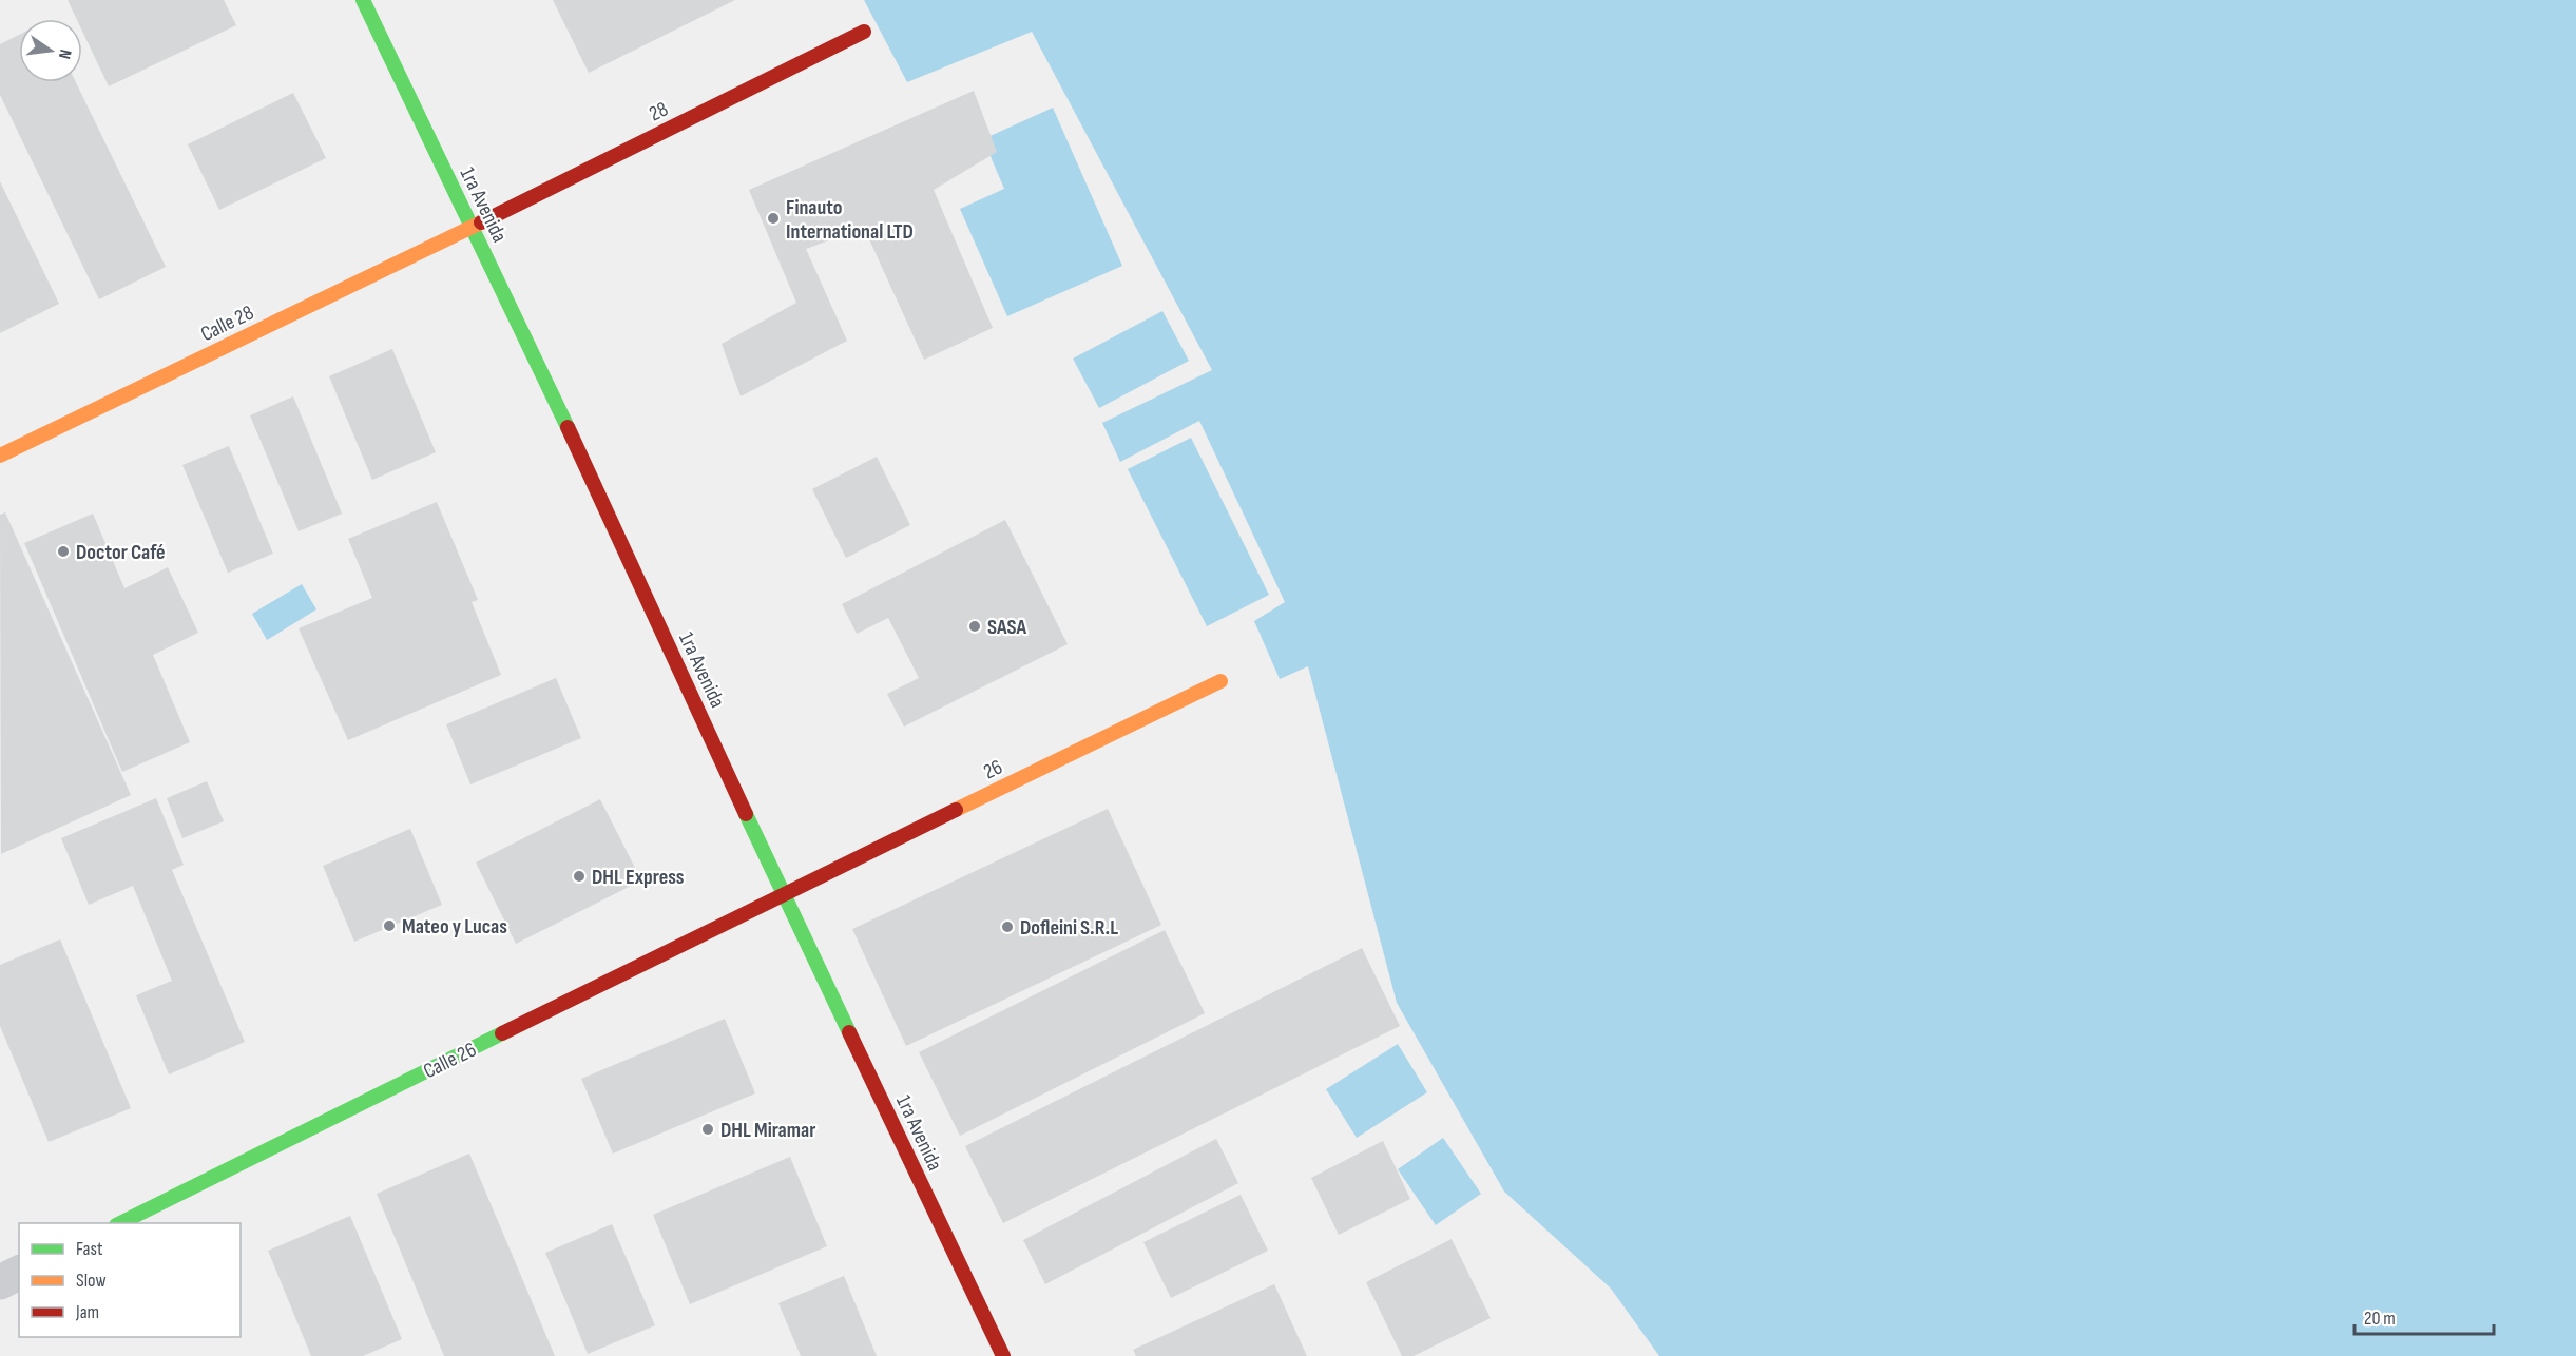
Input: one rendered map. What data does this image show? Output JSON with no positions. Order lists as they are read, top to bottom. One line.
{"streets":{"street":["28","1ra Avenida","Calle 28","26","Calle 26"]},"crossings":[["28","1ra Avenida"],["28","Calle 28"],["1ra Avenida","Calle 28"],["1ra Avenida","26"],["1ra Avenida","Calle 26"],["26","Calle 26"]],"places":["Finauto International LTD","Doctor Café","SASA","DHL Express","Mateo y Lucas","Dofleini S.R.L","DHL Miramar"],"legend":["Fast","Slow","Jam"],"scale_bar":"20 m","north":"right"}
